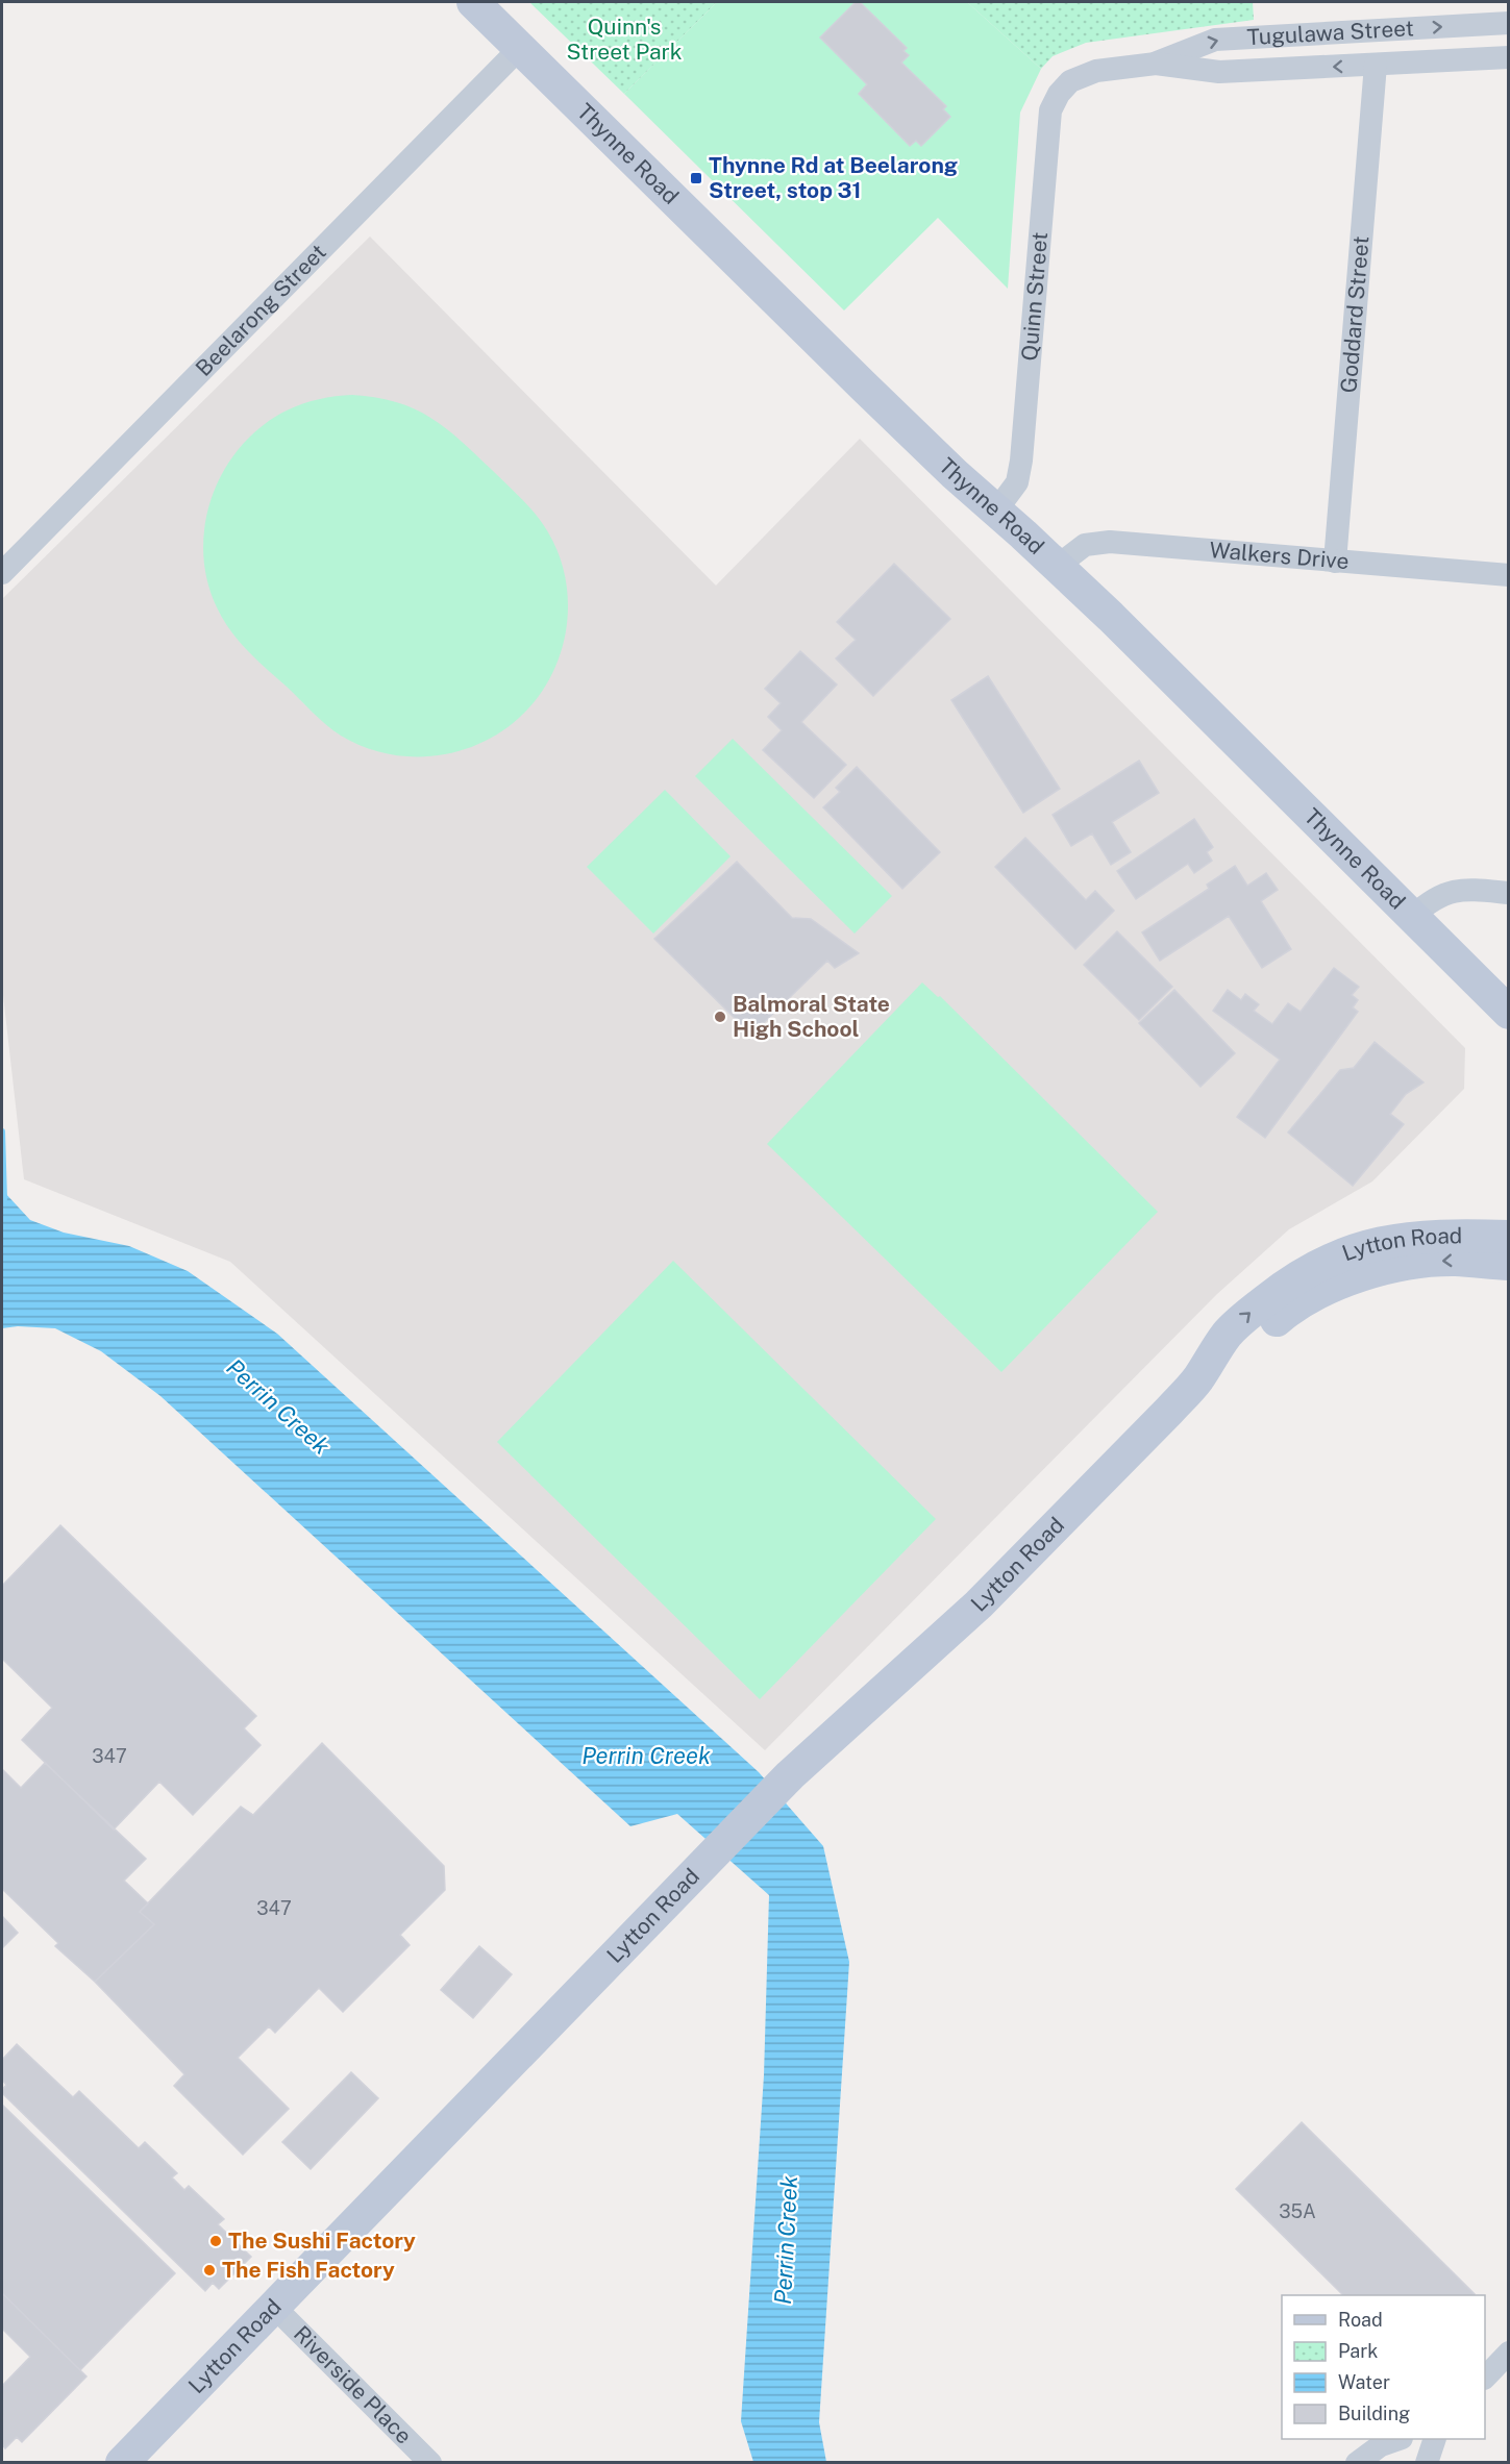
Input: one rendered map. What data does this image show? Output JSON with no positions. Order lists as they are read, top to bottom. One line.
{"streets":{"main road":["Thynne Road","Lytton Road"],"street":["Tugulawa Street","Quinn Street","Beelarong Street","Goddard Street","Walkers Drive","Riverside Place"]},"crossings":[["Tugulawa Street","Quinn Street"],["Tugulawa Street","Goddard Street"],["Thynne Road","Quinn Street"],["Thynne Road","Beelarong Street"],["Thynne Road","Walkers Drive"],["Goddard Street","Walkers Drive"],["Lytton Road","Riverside Place"]],"water":["Perrin Creek"],"parks":["Quinn's Street Park"],"places":{"transit":["Thynne Rd at Beelarong Street, stop 31"],"other":["Balmoral State High School","The Sushi Factory","The Fish Factory"]},"house_numbers":["347","347","35A"],"legend":["Road","Park","Water","Building"]}
